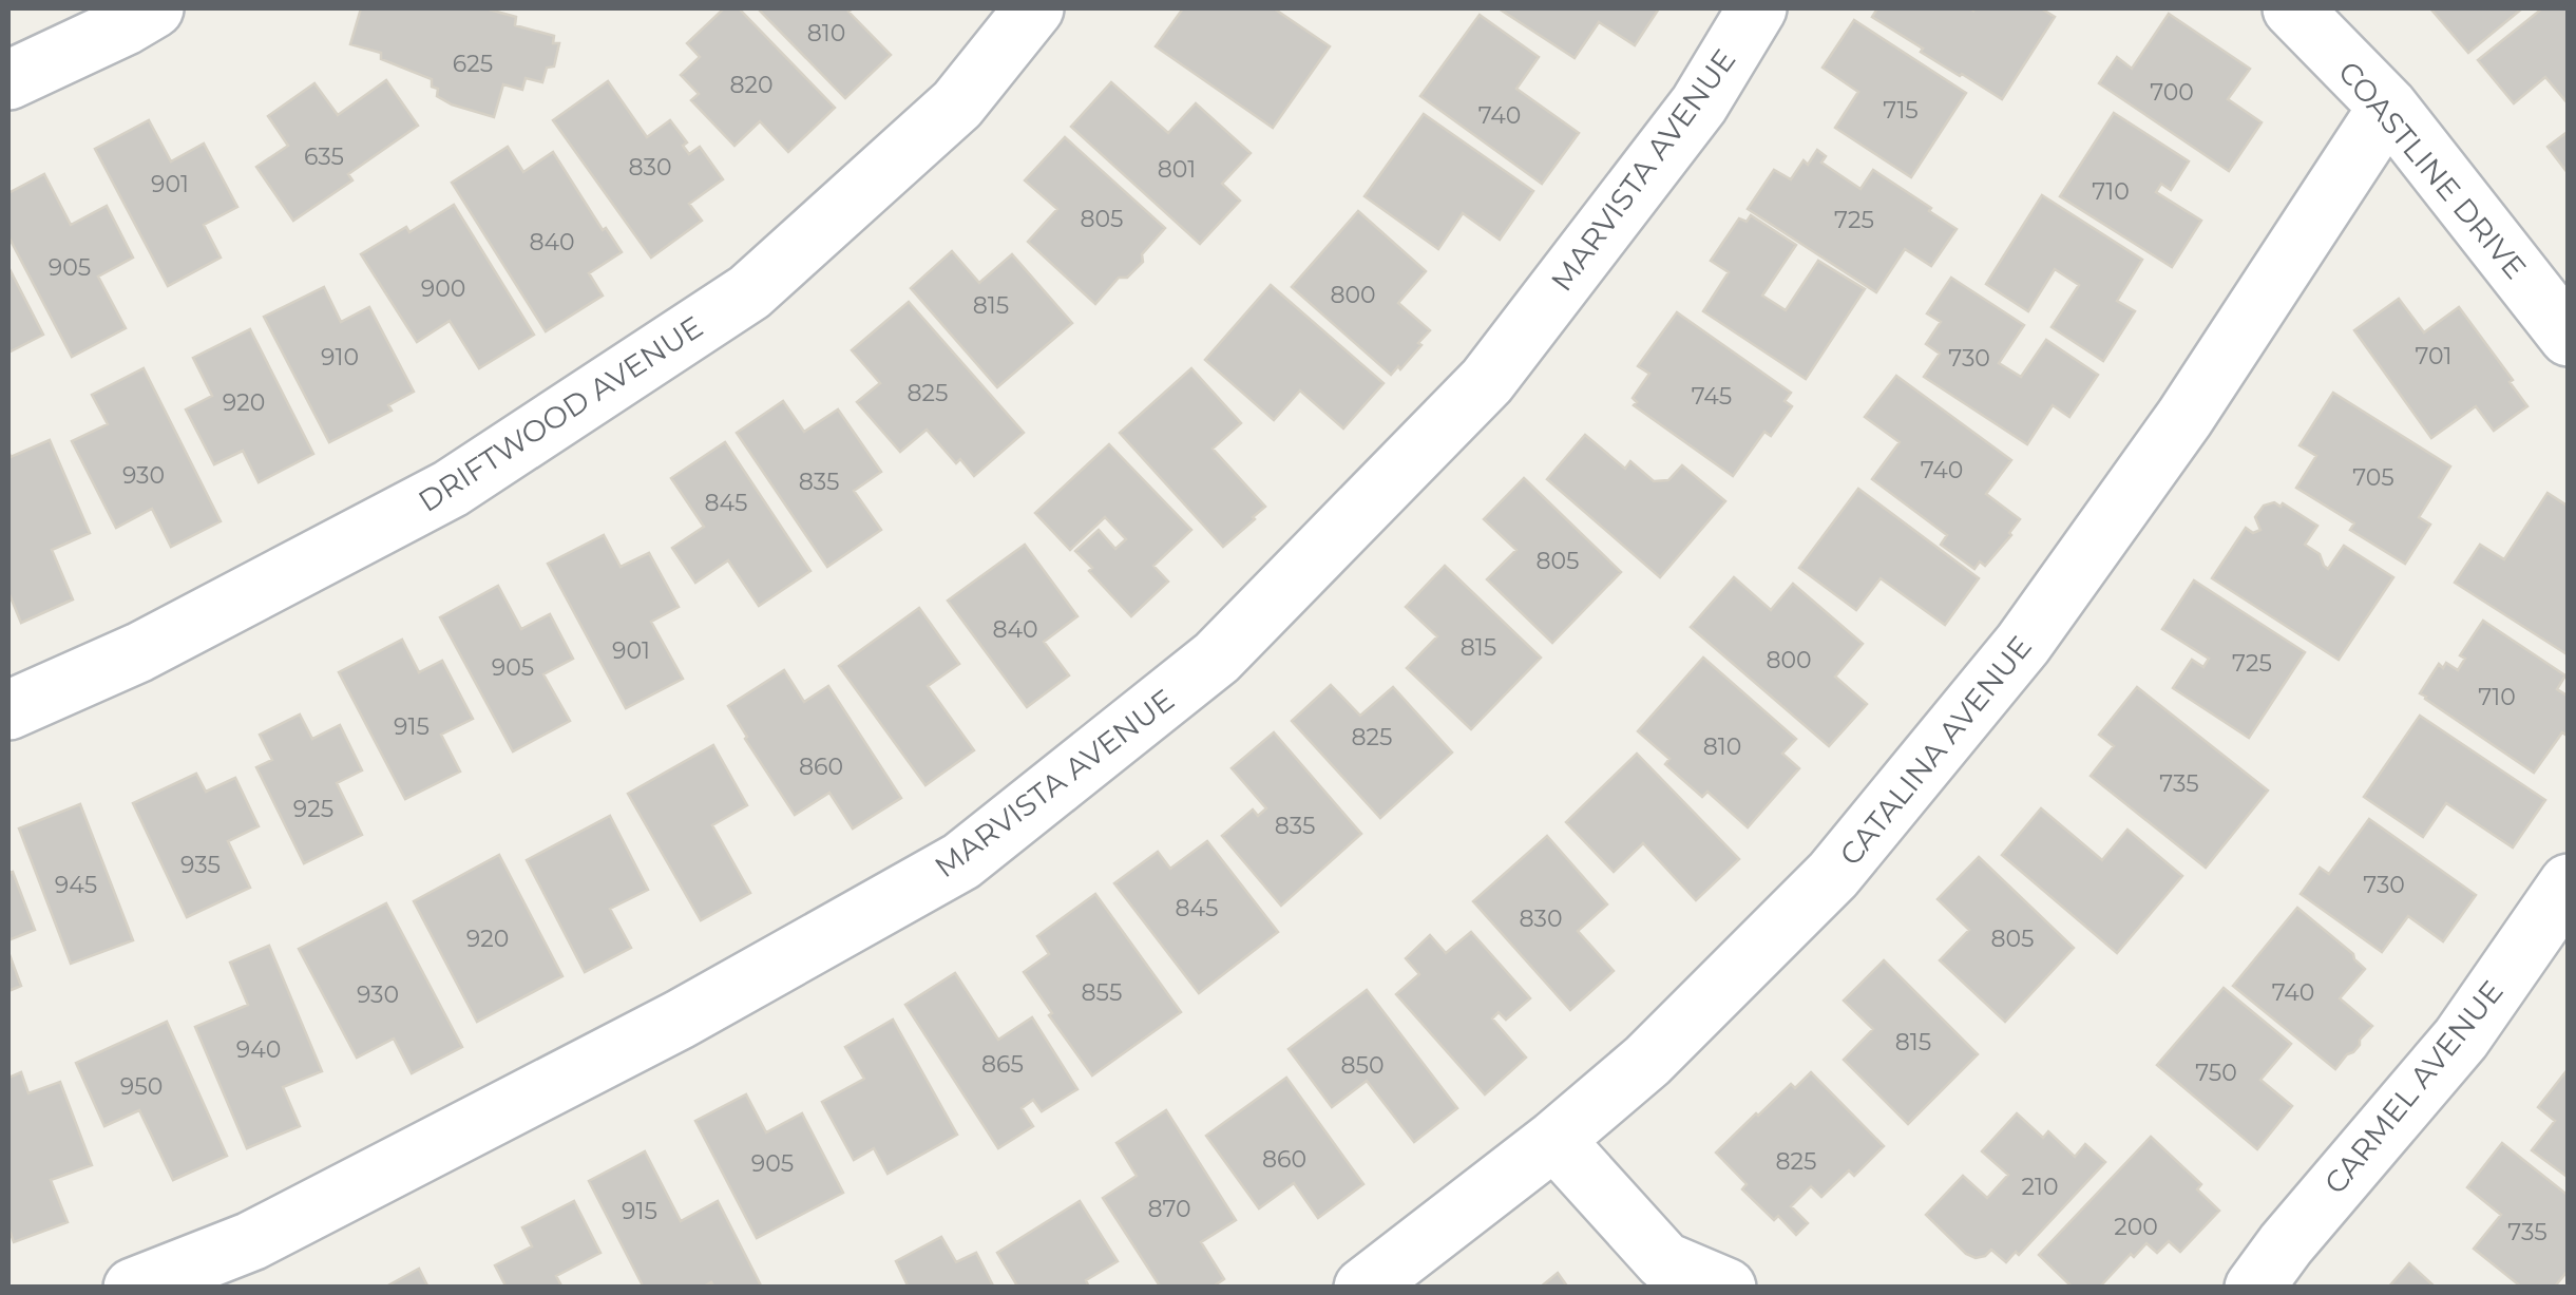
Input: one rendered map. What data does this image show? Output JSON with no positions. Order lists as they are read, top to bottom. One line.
{"streets":{"street":["MARVISTA AVENUE","COASTLINE DRIVE","DRIFTWOOD AVENUE","CATALINA AVENUE","CARMEL AVENUE"]},"crossings":[["COASTLINE DRIVE","CATALINA AVENUE"]],"house_numbers":["810","625","820","700","715","740","635","830","801","901","710","805","725","840","905","900","800","815","701","910","730","825","745","920","740","930","705","835","845","805","840","815","901","800","725","905","710","915","825","810","860","735","925","835","935","945","730","845","830","920","805","855","740","930","815","940","865","850","750","950","860","825","905","210","870","915","200","735"]}
